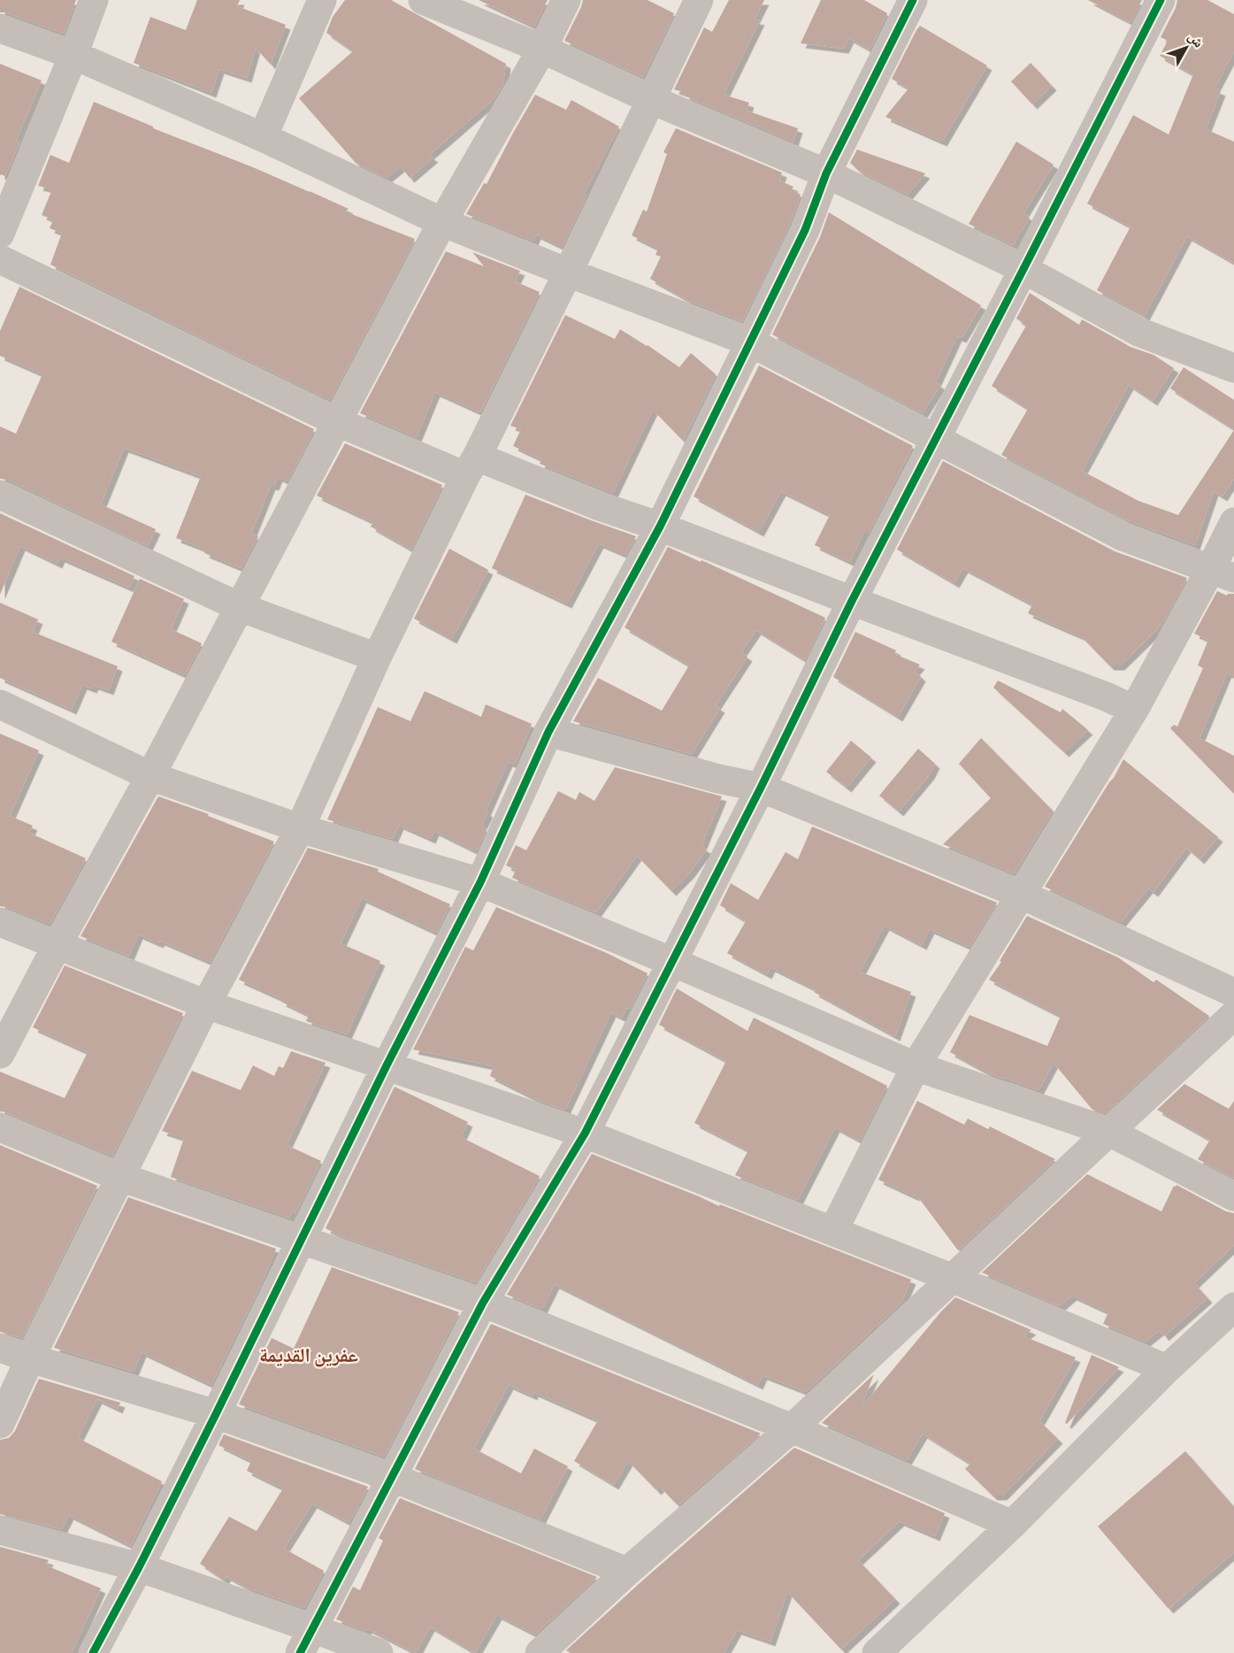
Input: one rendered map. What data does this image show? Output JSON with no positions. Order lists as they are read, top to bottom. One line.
{"districts":["عفرين القديمة"],"north":"top right"}
